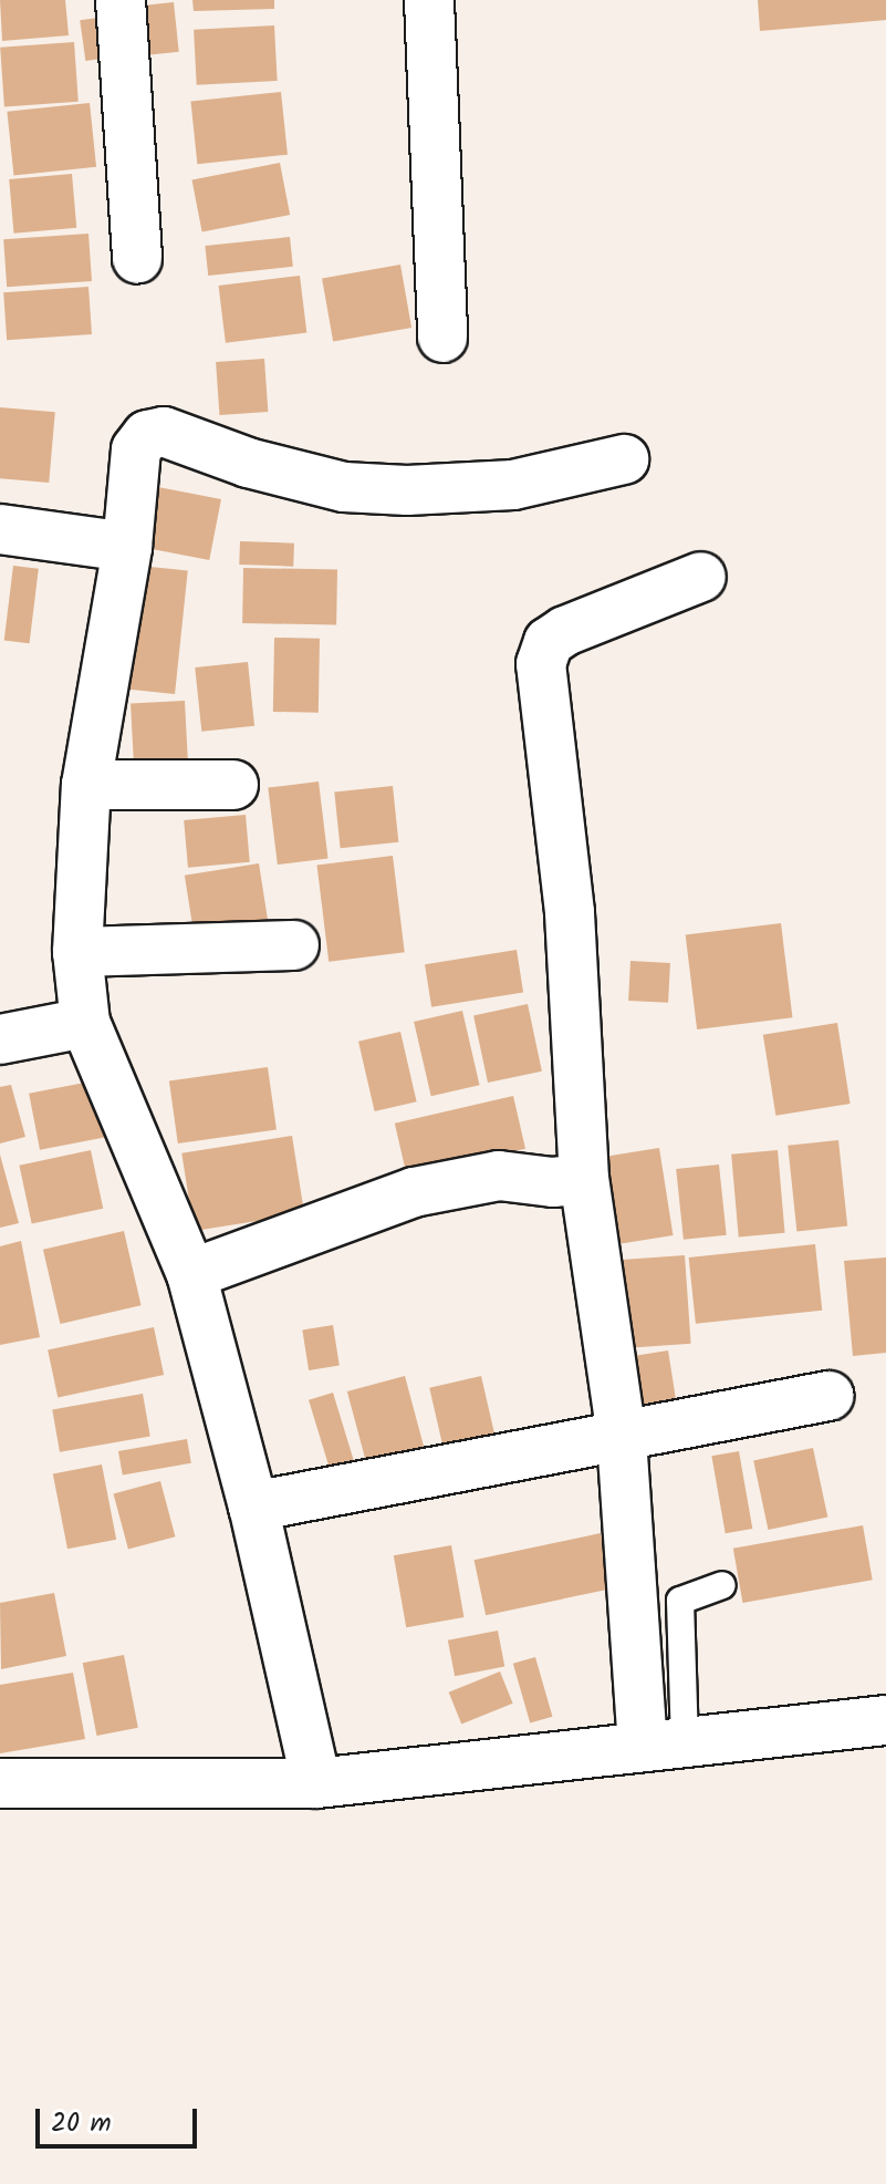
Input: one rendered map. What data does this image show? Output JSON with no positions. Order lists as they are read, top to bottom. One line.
{"scale_bar":"20 m"}
